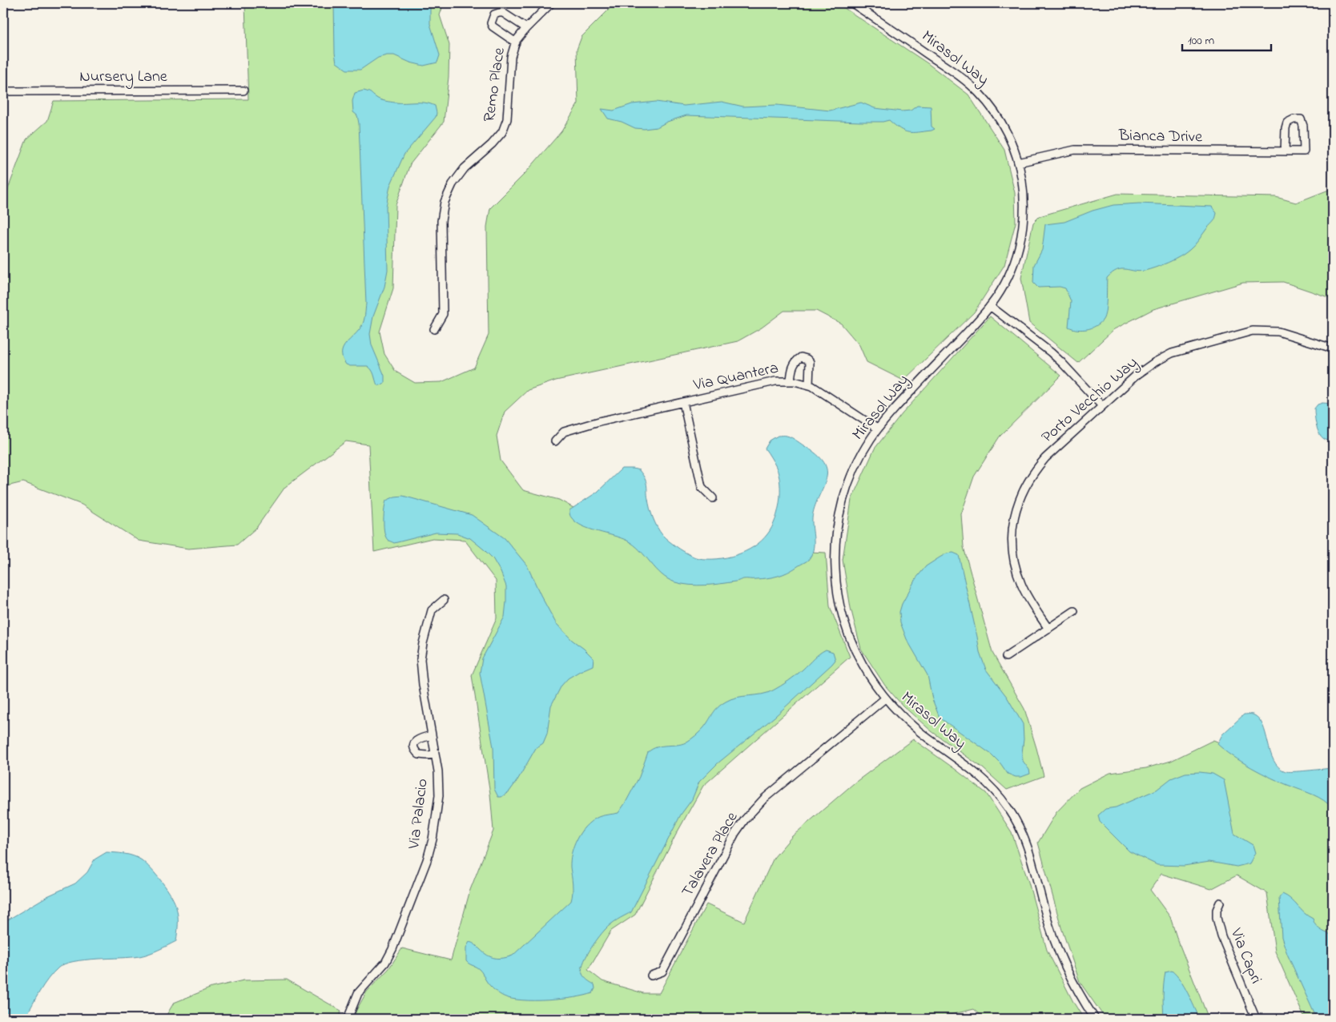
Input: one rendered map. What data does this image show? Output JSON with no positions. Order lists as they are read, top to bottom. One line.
{"streets":{"street":["Mirasol Way","Nursery Lane","Remo Place","Bianca Drive","Via Quantera","Porto Vecchio Way","Via Palacio","Talavera Place","Via Capri"]},"crossings":[["Mirasol Way","Bianca Drive"],["Mirasol Way","Via Quantera"],["Mirasol Way","Talavera Place"]],"scale_bar":"100 m"}
